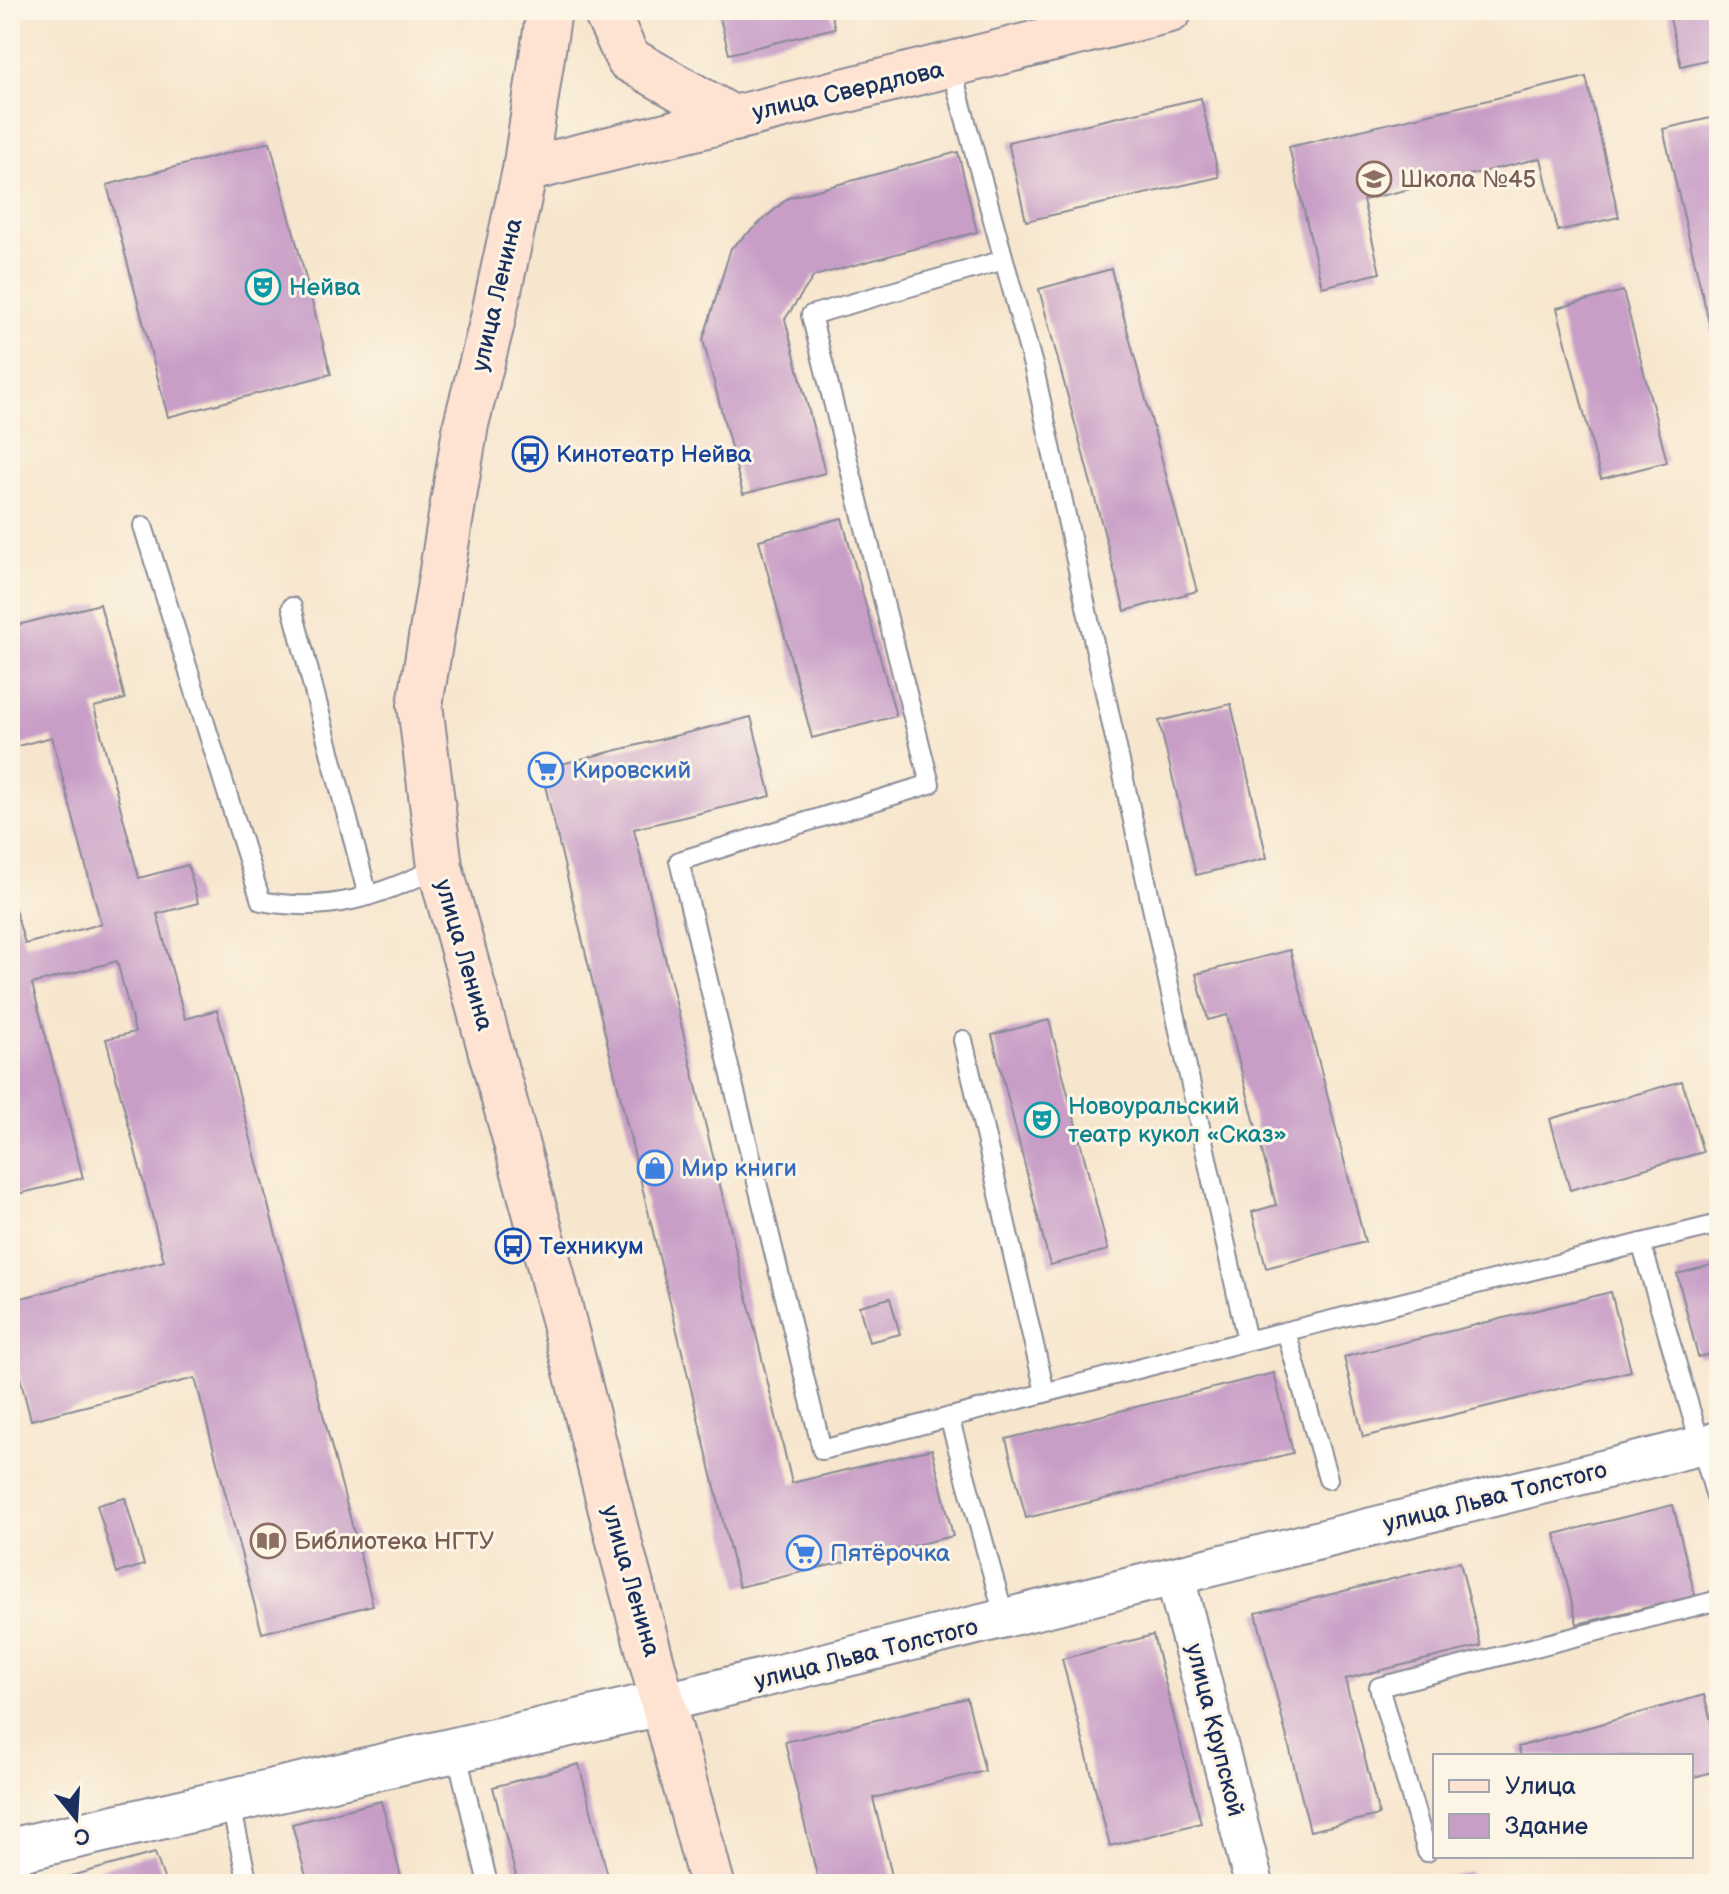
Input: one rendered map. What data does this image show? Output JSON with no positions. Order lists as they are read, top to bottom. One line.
{"streets":{"main road":["улица Свердлова","улица Ленина"],"street":["улица Льва Толстого","улица Крупской"]},"crossings":[["улица Свердлова","улица Ленина"],["улица Ленина","улица Льва Толстого"],["улица Льва Толстого","улица Крупской"]],"places":{"school or university":["Школа №45"],"theatre":["Нейва","Новоуральский театр кукол «Сказ»"],"bus stop":["Кинотеатр Нейва","Техникум"],"supermarket":["Кировский","Пятёрочка"],"shop":["Мир книги"],"library":["Библиотека НГТУ"]},"legend":["Улица","Здание"],"north":"bottom"}
